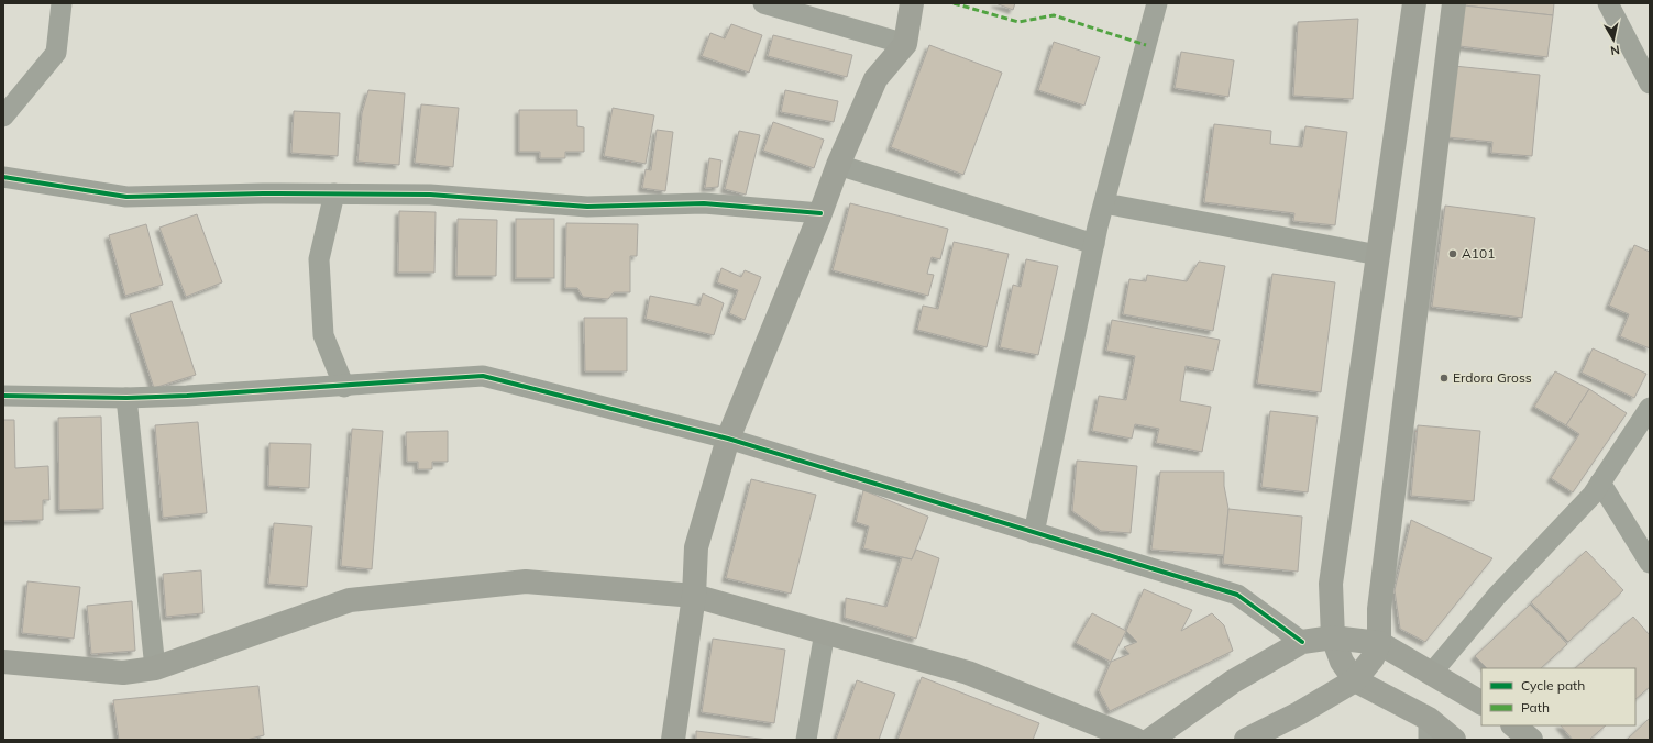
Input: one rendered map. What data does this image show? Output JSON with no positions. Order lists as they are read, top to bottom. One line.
{"places":["A101","Erdora Gross"],"legend":["Cycle path","Path"],"north":"bottom"}
